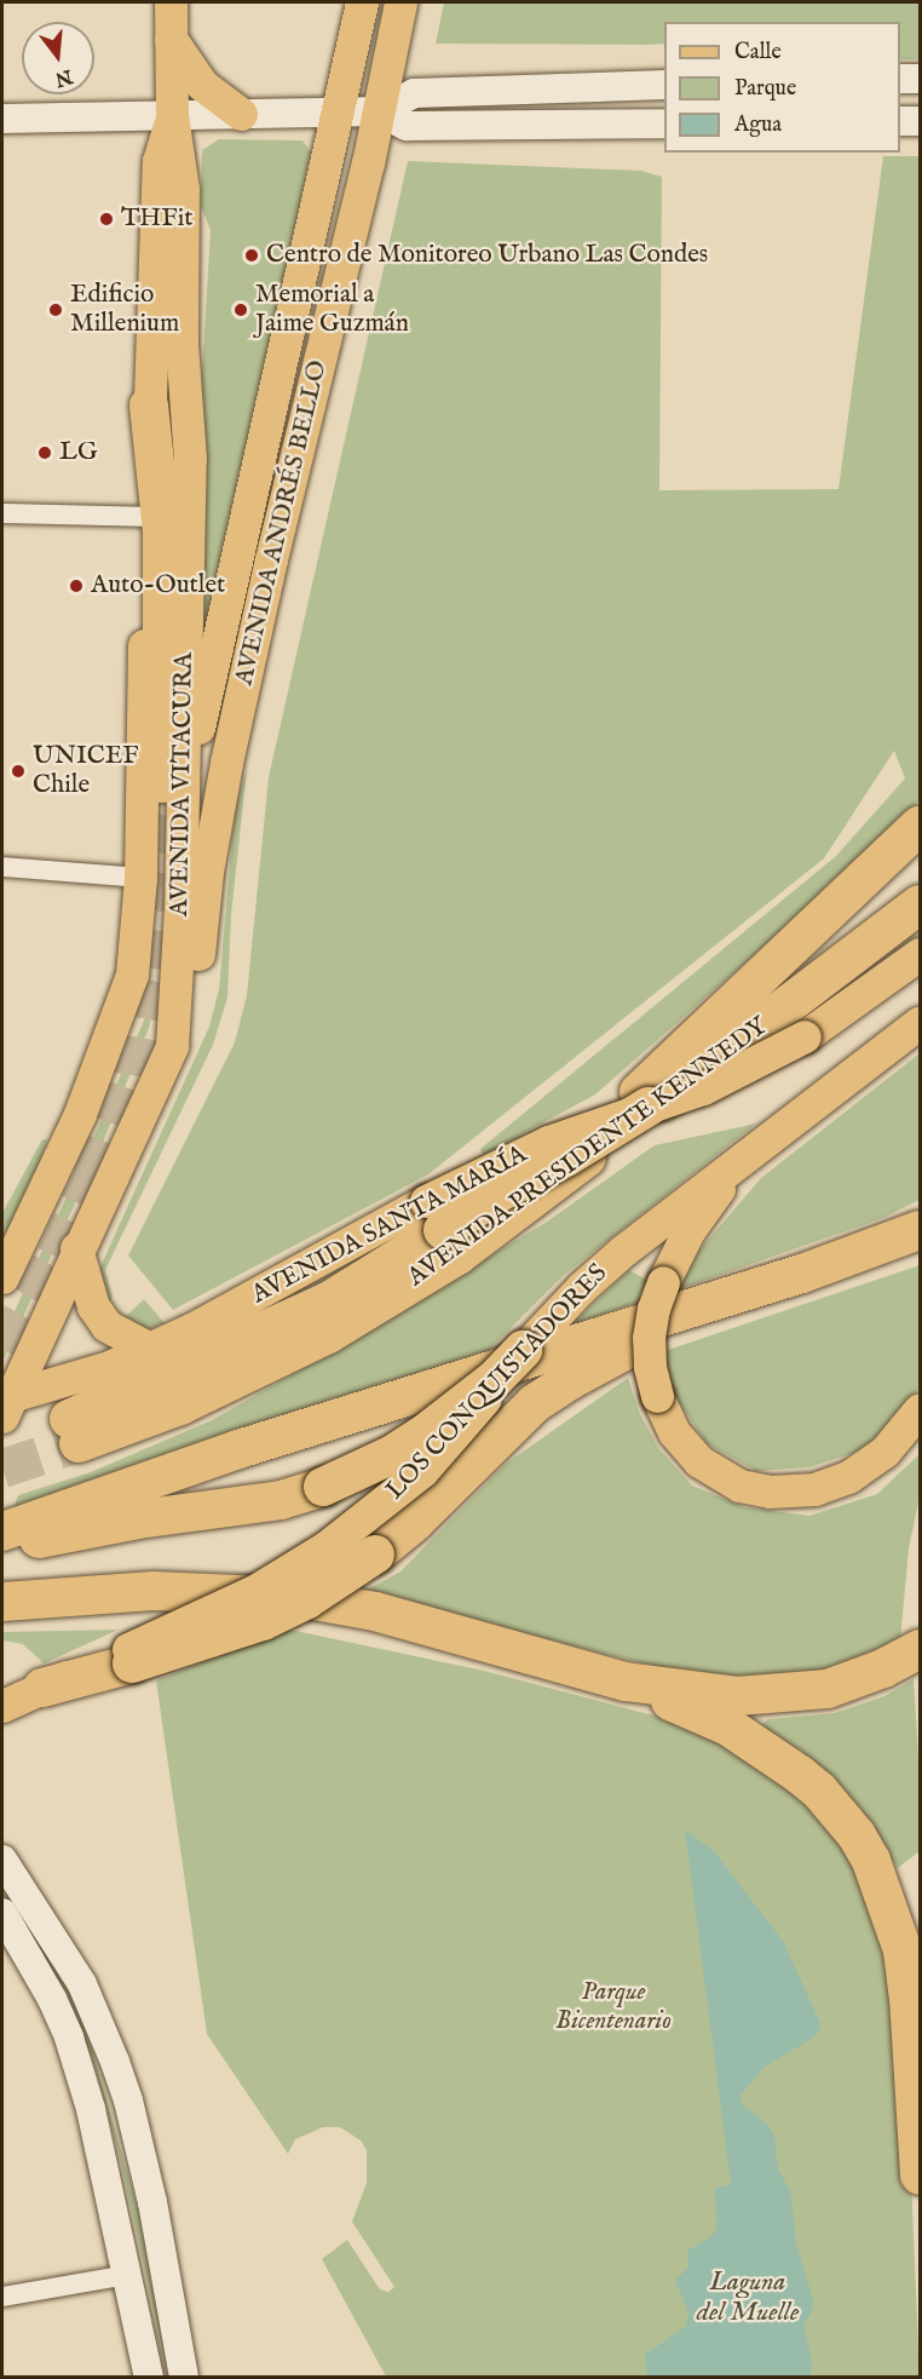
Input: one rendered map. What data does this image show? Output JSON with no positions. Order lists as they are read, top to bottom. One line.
{"streets":{"highway":["AVENIDA PRESIDENTE KENNEDY"],"main road":["AVENIDA ANDRÉS BELLO","AVENIDA VITACURA","AVENIDA SANTA MARÍA","LOS CONQUISTADORES"]},"crossings":[["AVENIDA ANDRÉS BELLO","AVENIDA VITACURA"],["AVENIDA VITACURA","AVENIDA SANTA MARÍA"],["AVENIDA PRESIDENTE KENNEDY","AVENIDA SANTA MARÍA"]],"water":["Laguna del Muelle"],"parks":["Parque Bicentenario"],"places":["THFit","Centro de Monitoreo Urbano Las Condes","Edificio Millenium","Memorial a Jaime Guzmán","LG","Auto-Outlet","UNICEF Chile"],"legend":["Calle","Parque","Agua"],"north":"bottom"}
